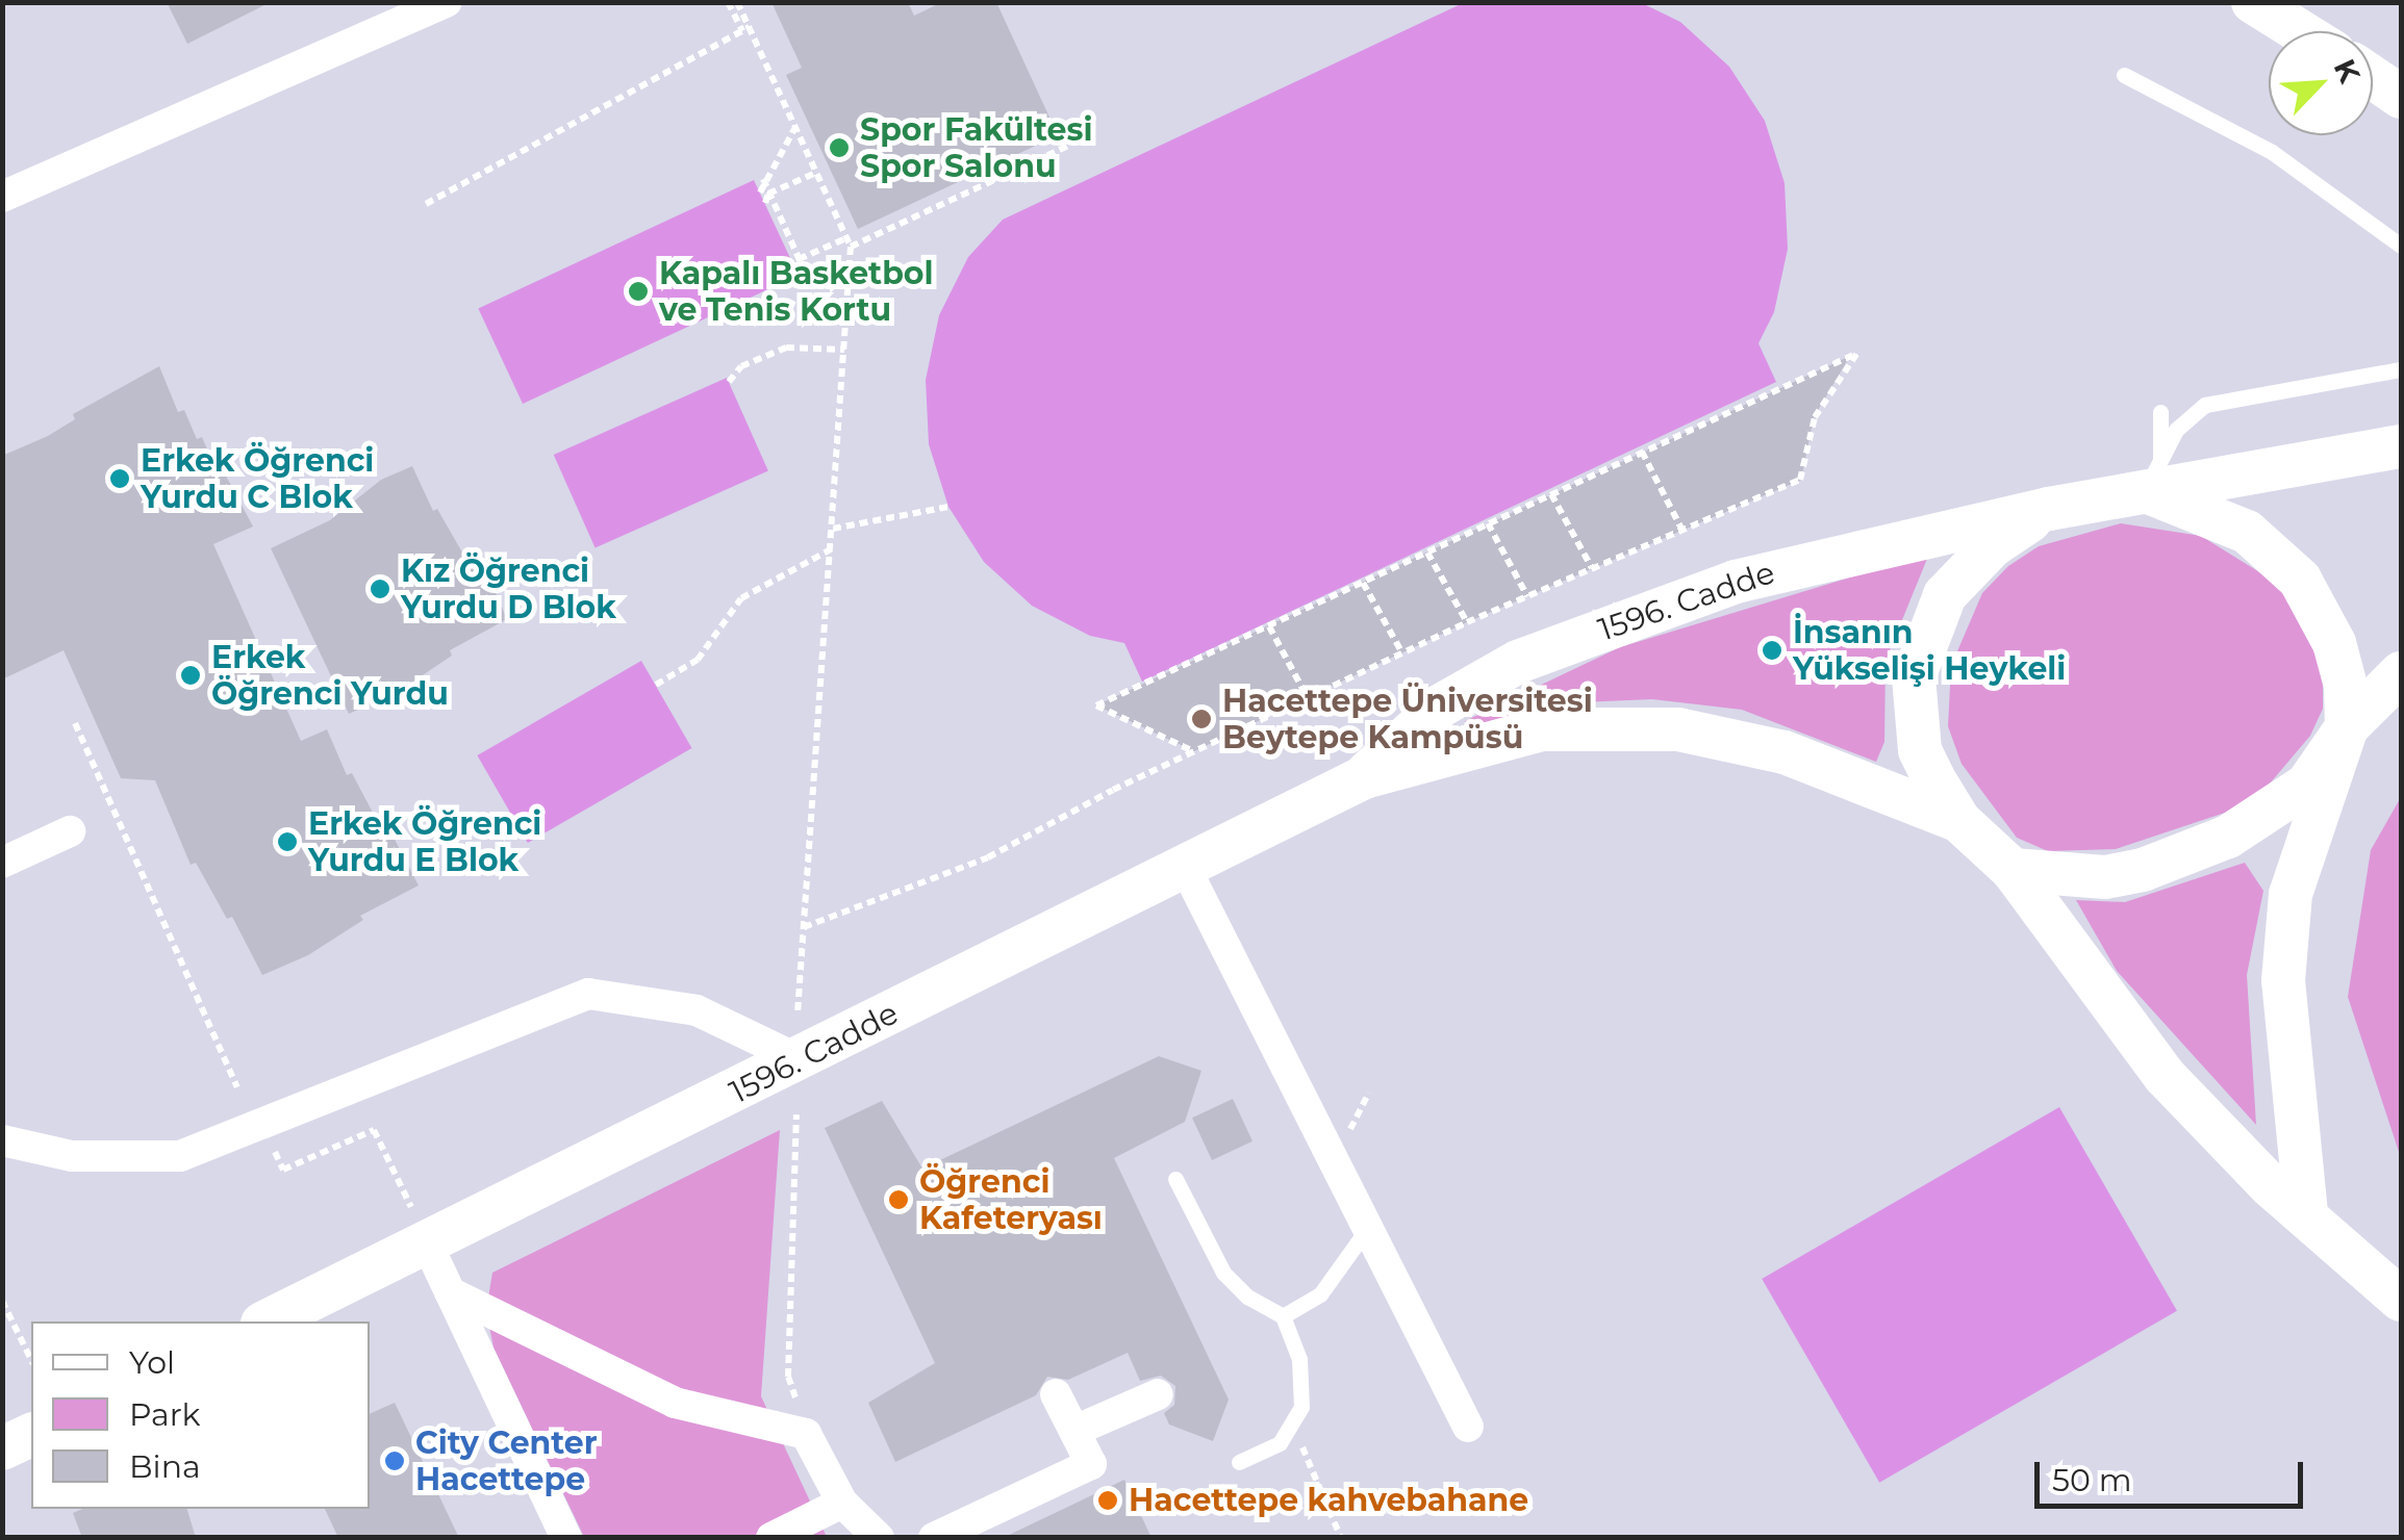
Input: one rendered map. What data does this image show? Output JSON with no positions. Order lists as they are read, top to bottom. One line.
{"streets":{"street":["1596. Cadde"]},"places":["Spor Fakültesi Spor Salonu","Kapalı Basketbol ve Tenis Kortu","Erkek Öğrenci Yurdu C Blok","Kız Öğrenci Yurdu D Blok","İnsanın Yükselişi Heykeli","Erkek Öğrenci Yurdu","Hacettepe Üniversitesi Beytepe Kampüsü","Erkek Öğrenci Yurdu E Blok","Öğrenci Kafeteryası","City Center Hacettepe","Hacettepe kahvebahane"],"legend":["Yol","Park","Bina"],"scale_bar":"50 m","north":"top right"}
